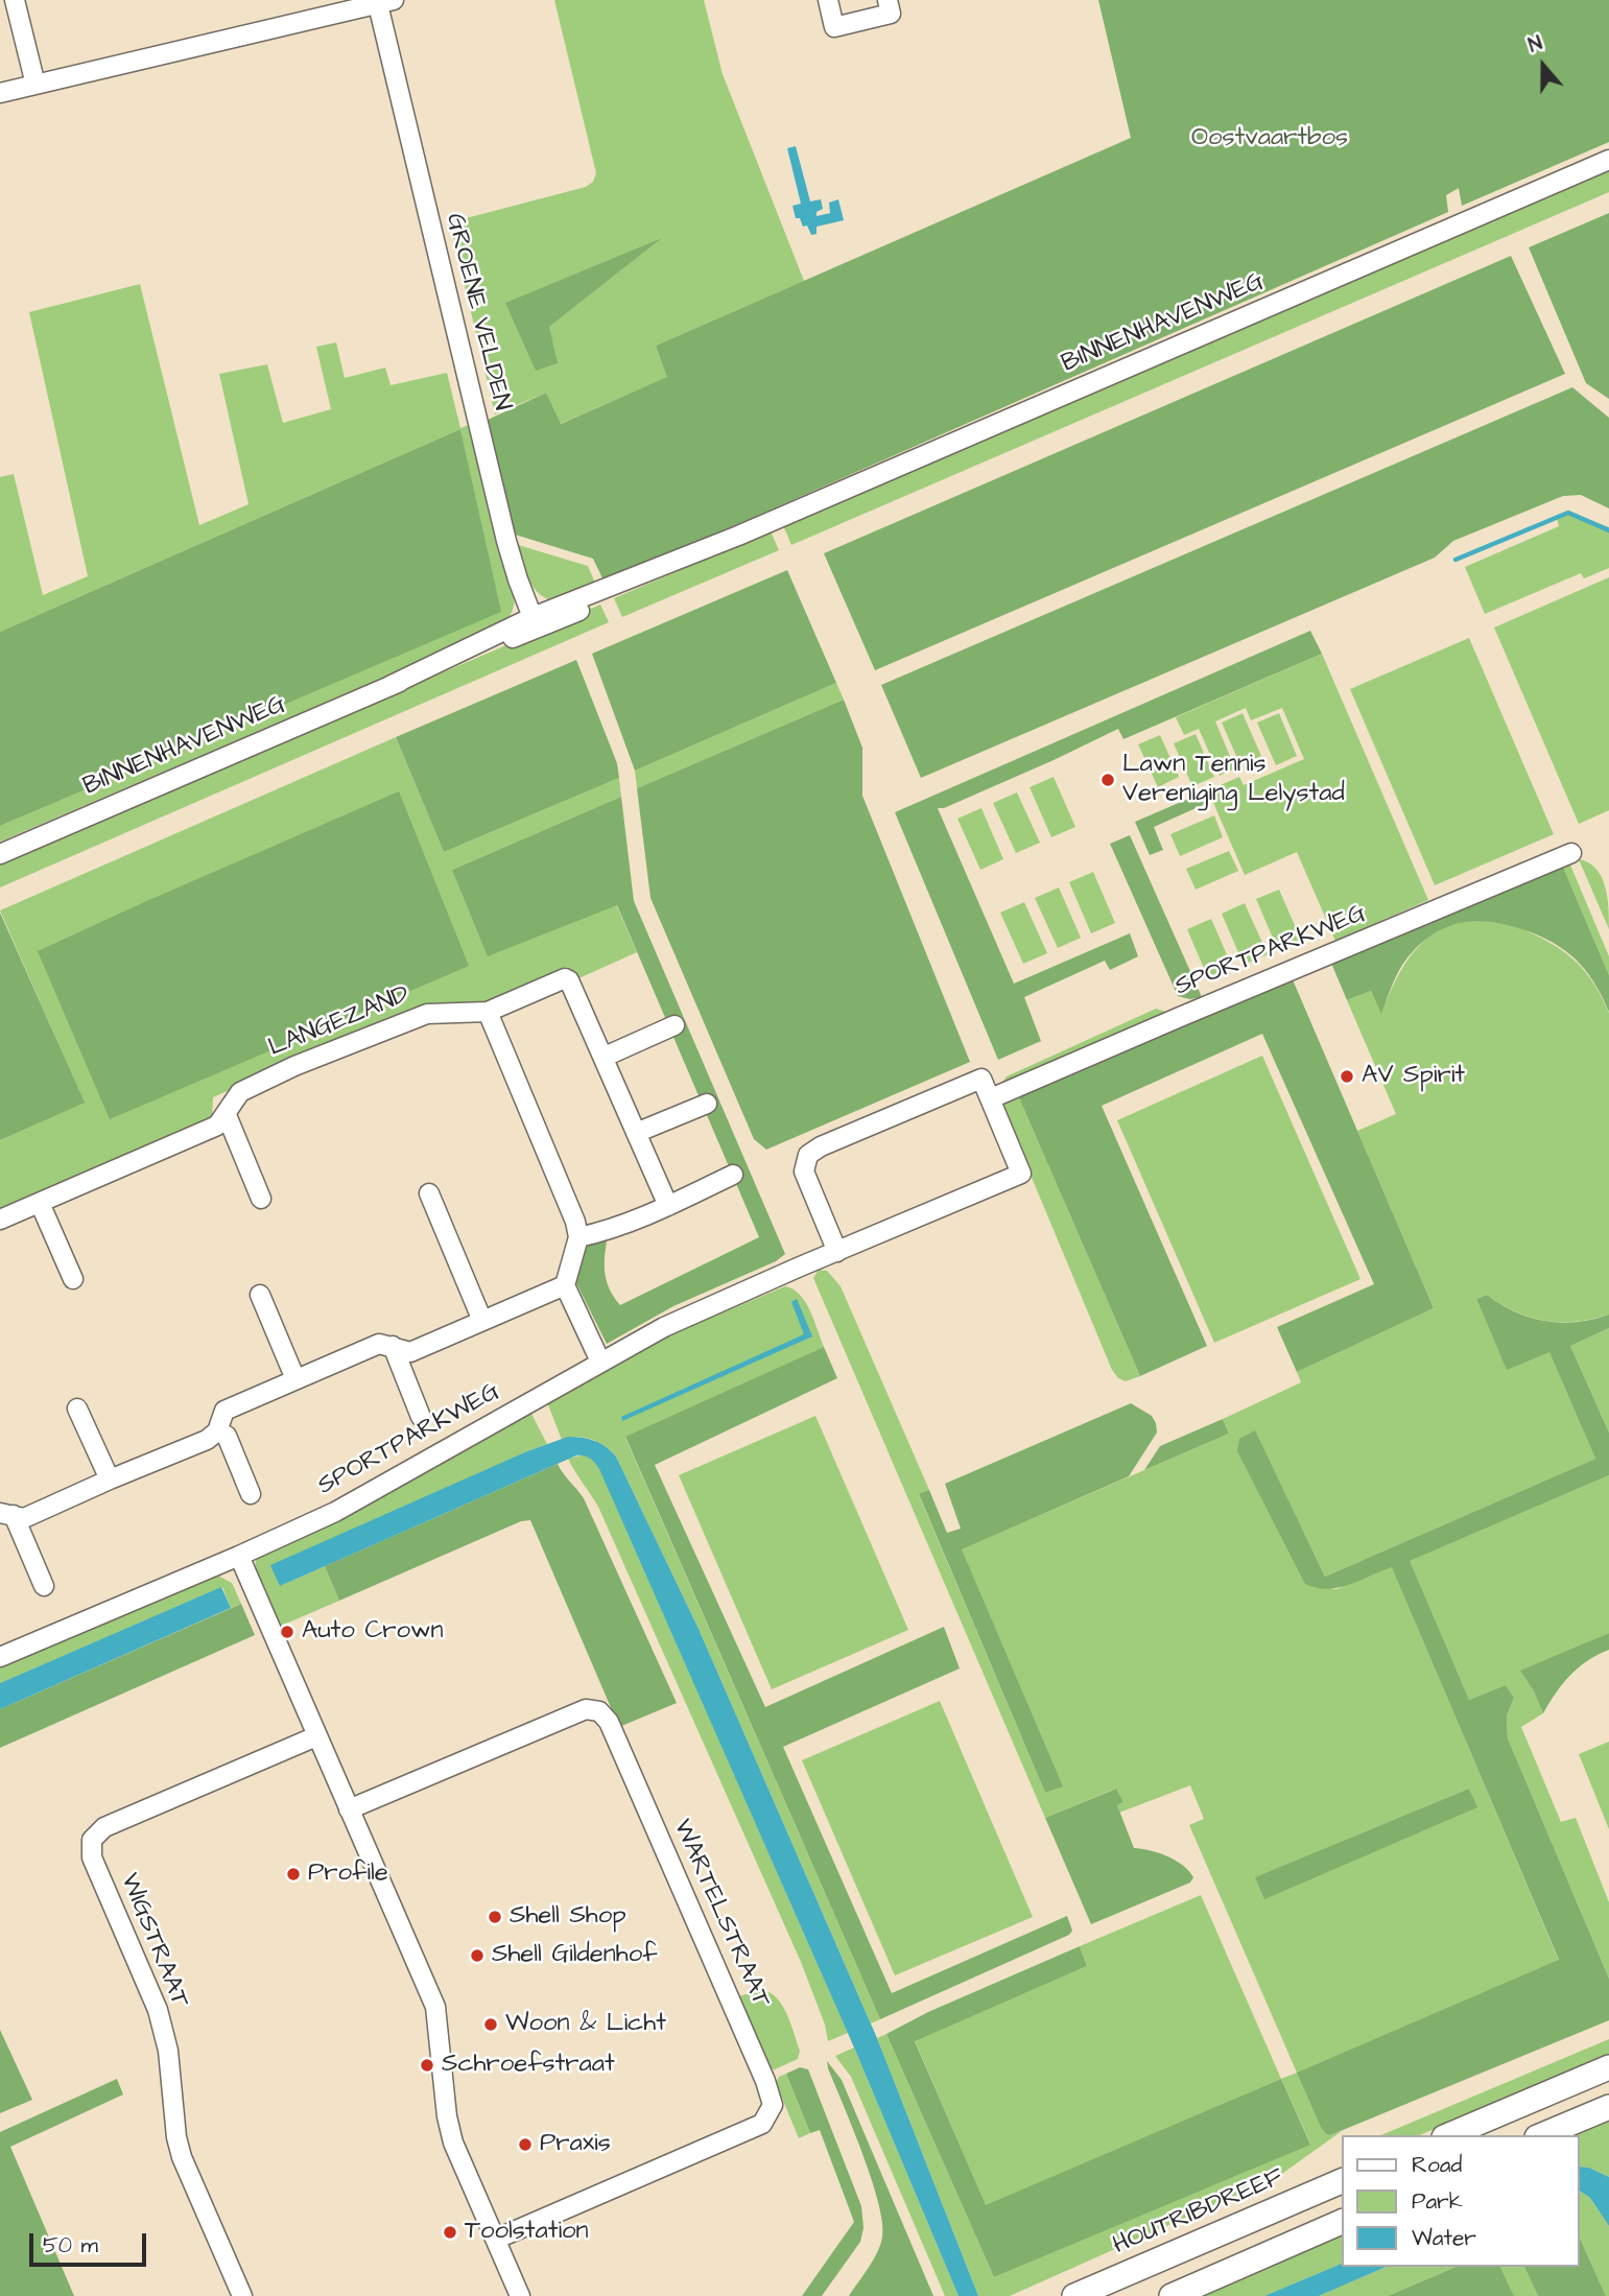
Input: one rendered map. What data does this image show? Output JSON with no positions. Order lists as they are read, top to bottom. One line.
{"streets":{"main road":["HOUTRIBDREEF"],"street":["GROENE VELDEN","BINNENHAVENWEG","SPORTPARKWEG","LANGEZAND","WARTELSTRAAT","WIGSTRAAT"]},"crossings":[["GROENE VELDEN","BINNENHAVENWEG"]],"parks":["Oostvaartbos"],"places":["Lawn Tennis Vereniging Lelystad","AV Spirit","Auto Crown","Profile","Shell Shop","Shell Gildenhof","Woon & Licht","Schroefstraat","Praxis","Toolstation"],"legend":["Road","Park","Water"],"scale_bar":"50 m","north":"top"}
